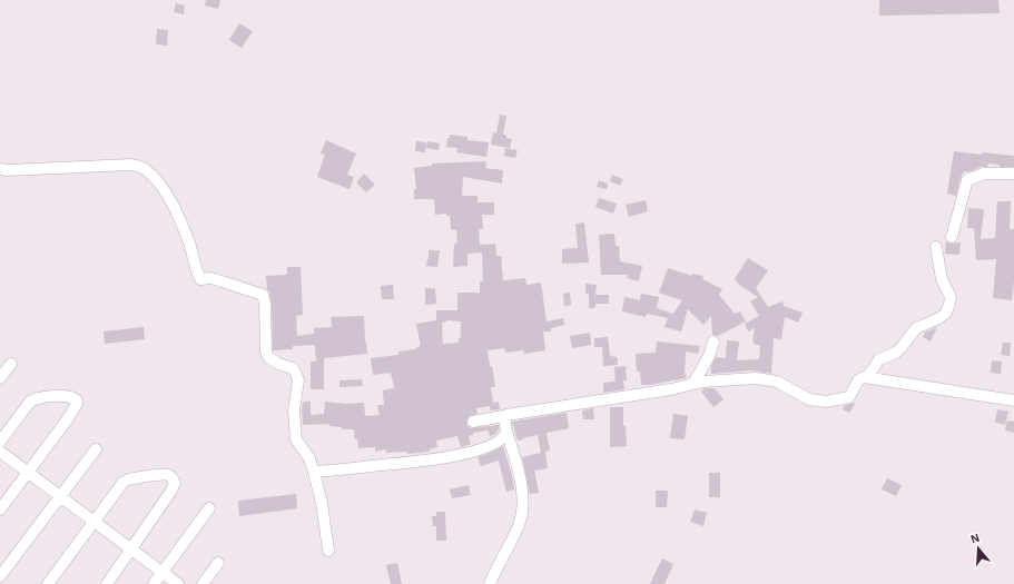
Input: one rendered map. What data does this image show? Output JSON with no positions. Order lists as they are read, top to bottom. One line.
{"north":"top"}
